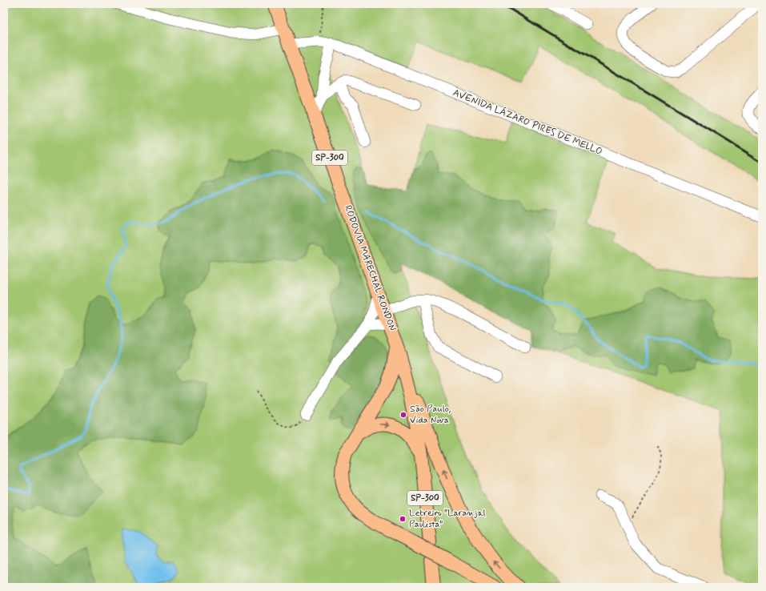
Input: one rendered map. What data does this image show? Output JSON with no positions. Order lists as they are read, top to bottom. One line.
{"streets":{"main road":["SP-300","RODOVIA MARECHAL RONDON"],"street":["AVENIDA LÁZARO PIRES DE MELLO"]},"crossings":[["AVENIDA LÁZARO PIRES DE MELLO","RODOVIA MARECHAL RONDON"]],"places":["São Paulo, Vida Nova","Letreiro \"Laranjal Paulista\""]}
